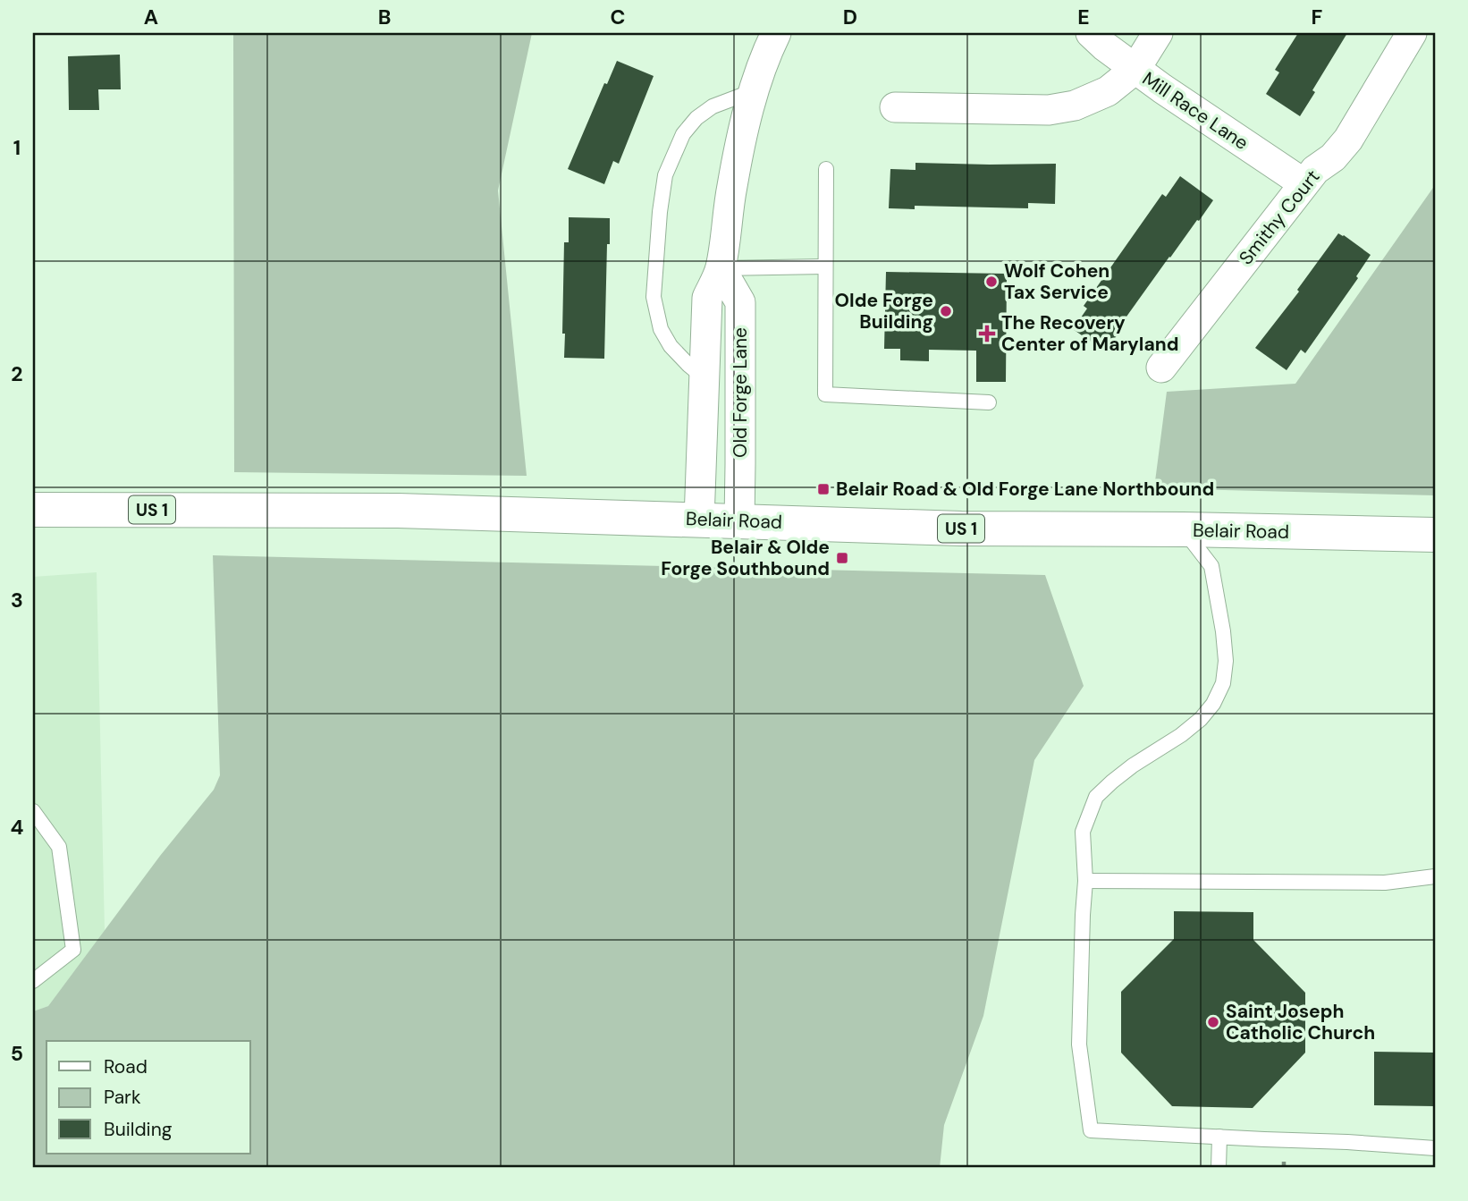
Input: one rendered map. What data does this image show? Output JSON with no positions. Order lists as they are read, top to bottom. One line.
{"streets":{"highway":["US 1","Belair Road"],"street":["Mill Race Lane","Smithy Court","Old Forge Lane"]},"crossings":[["Mill Race Lane","Smithy Court"],["Old Forge Lane","Belair Road"]],"places":{"other":["Wolf Cohen Tax Service","Olde Forge Building","Saint Joseph Catholic Church"],"health":["The Recovery Center of Maryland"],"transit":["Belair Road & Old Forge Lane Northbound","Belair & Olde Forge Southbound"]},"legend":["Road","Park","Building"],"grid":{"columns":["A","B","C","D","E","F"],"rows":["1","2","3","4","5"]}}
